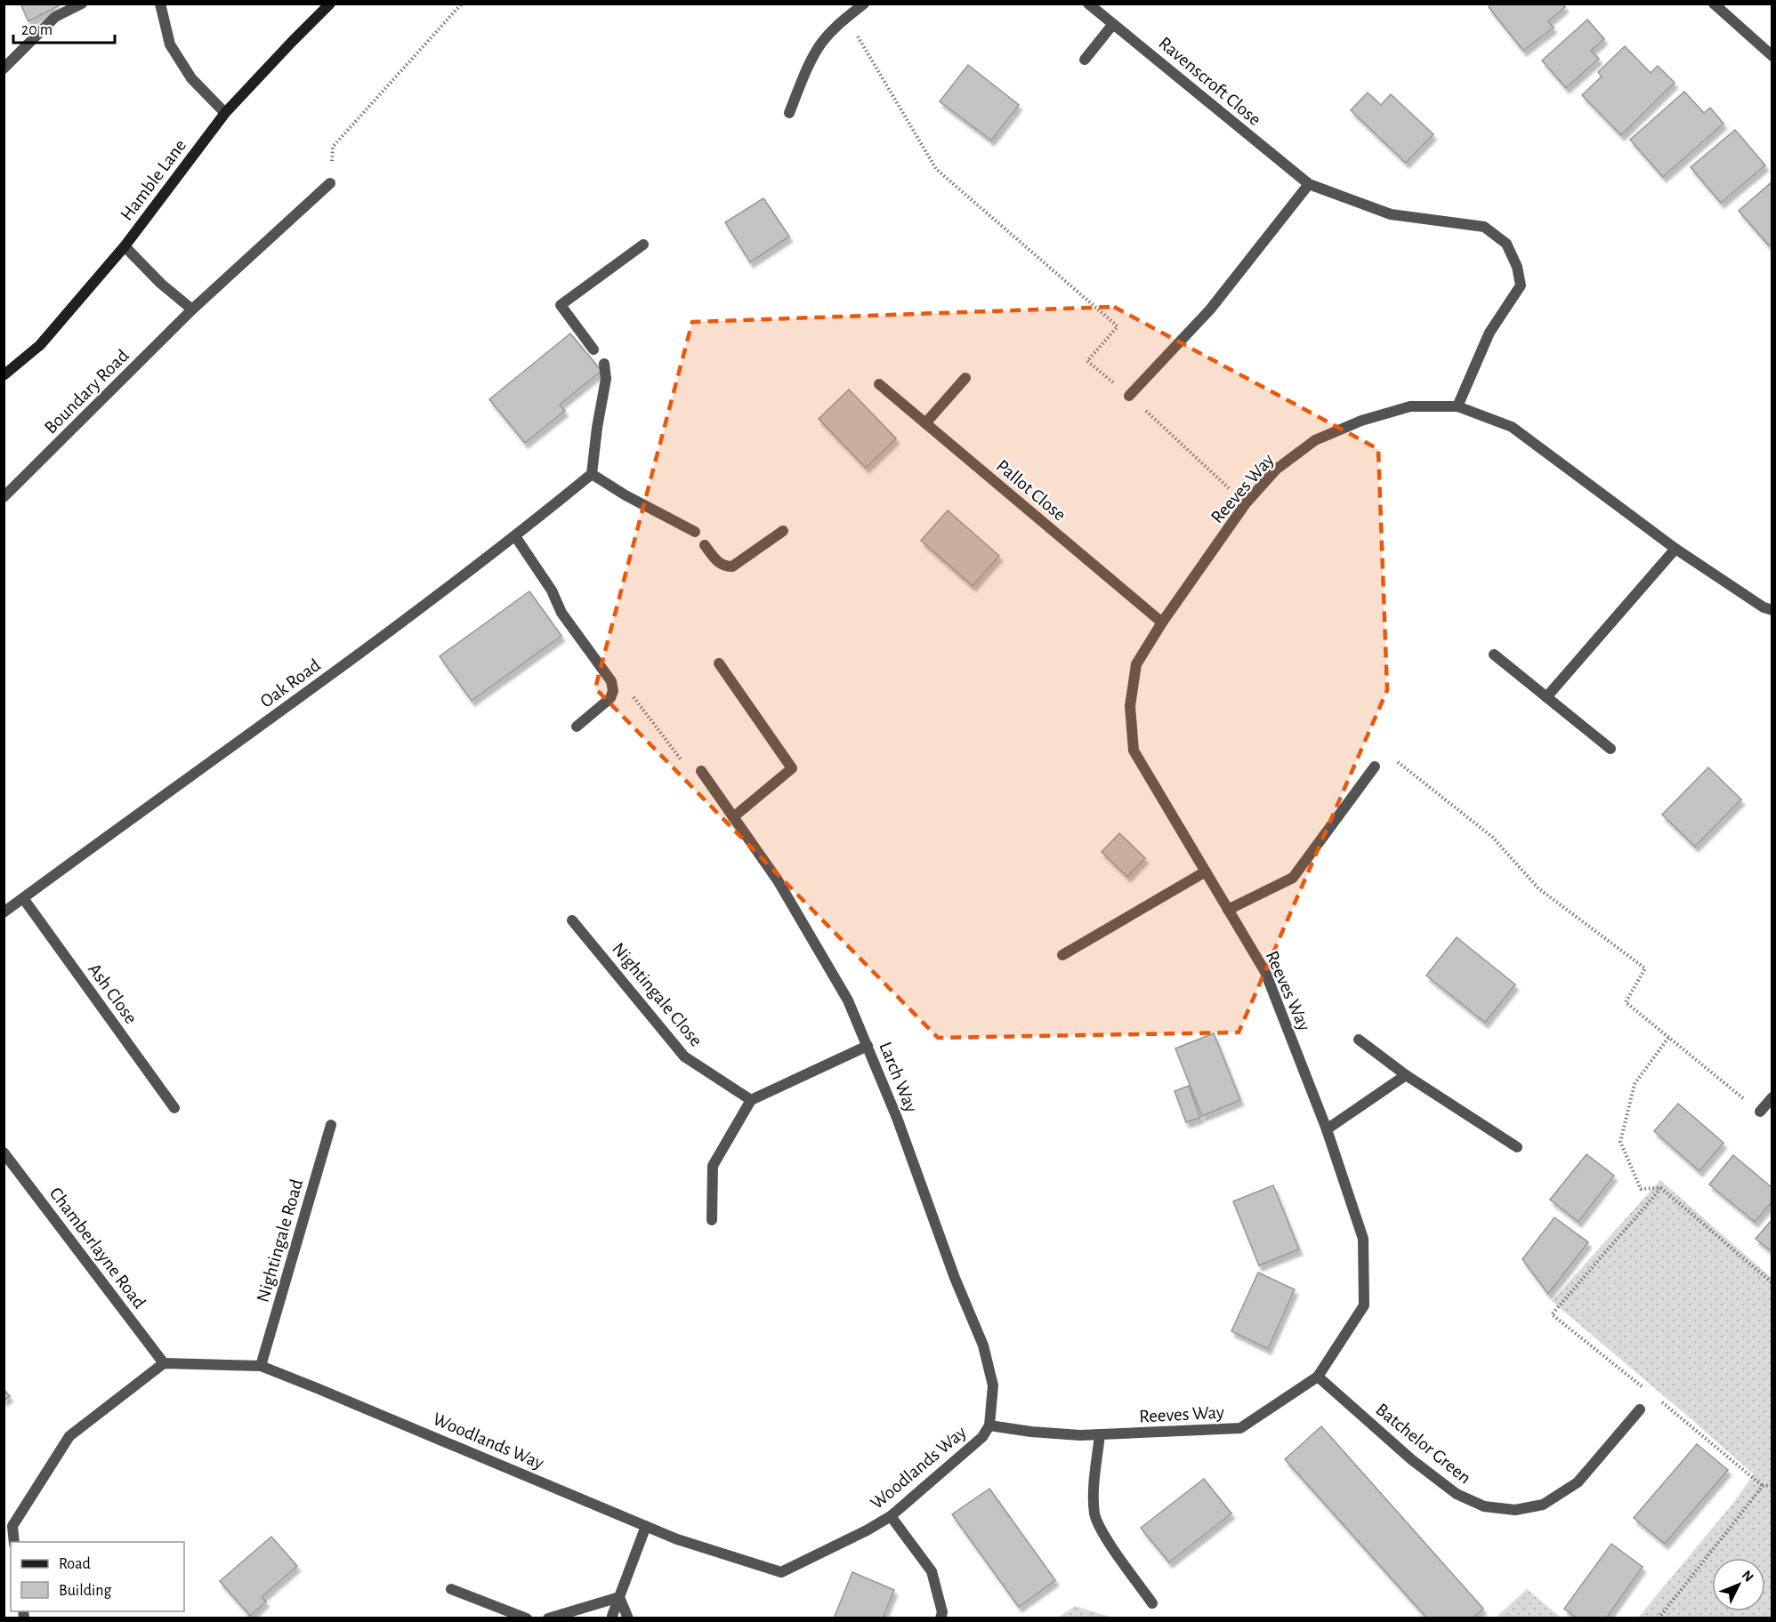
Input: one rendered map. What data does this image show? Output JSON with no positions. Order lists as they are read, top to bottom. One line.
{"streets":{"main road":["Hamble Lane"],"street":["Ravenscroft Close","Boundary Road","Reeves Way","Pallot Close","Oak Road","Ash Close","Nightingale Close","Larch Way","Nightingale Road","Chamberlayne Road","Woodlands Way","Batchelor Green"]},"crossings":[["Ravenscroft Close","Reeves Way"],["Reeves Way","Pallot Close"],["Reeves Way","Larch Way"],["Reeves Way","Woodlands Way"],["Reeves Way","Batchelor Green"],["Oak Road","Ash Close"],["Larch Way","Woodlands Way"],["Nightingale Road","Woodlands Way"],["Chamberlayne Road","Woodlands Way"]],"legend":["Road","Building"],"scale_bar":"20 m","north":"top right"}
